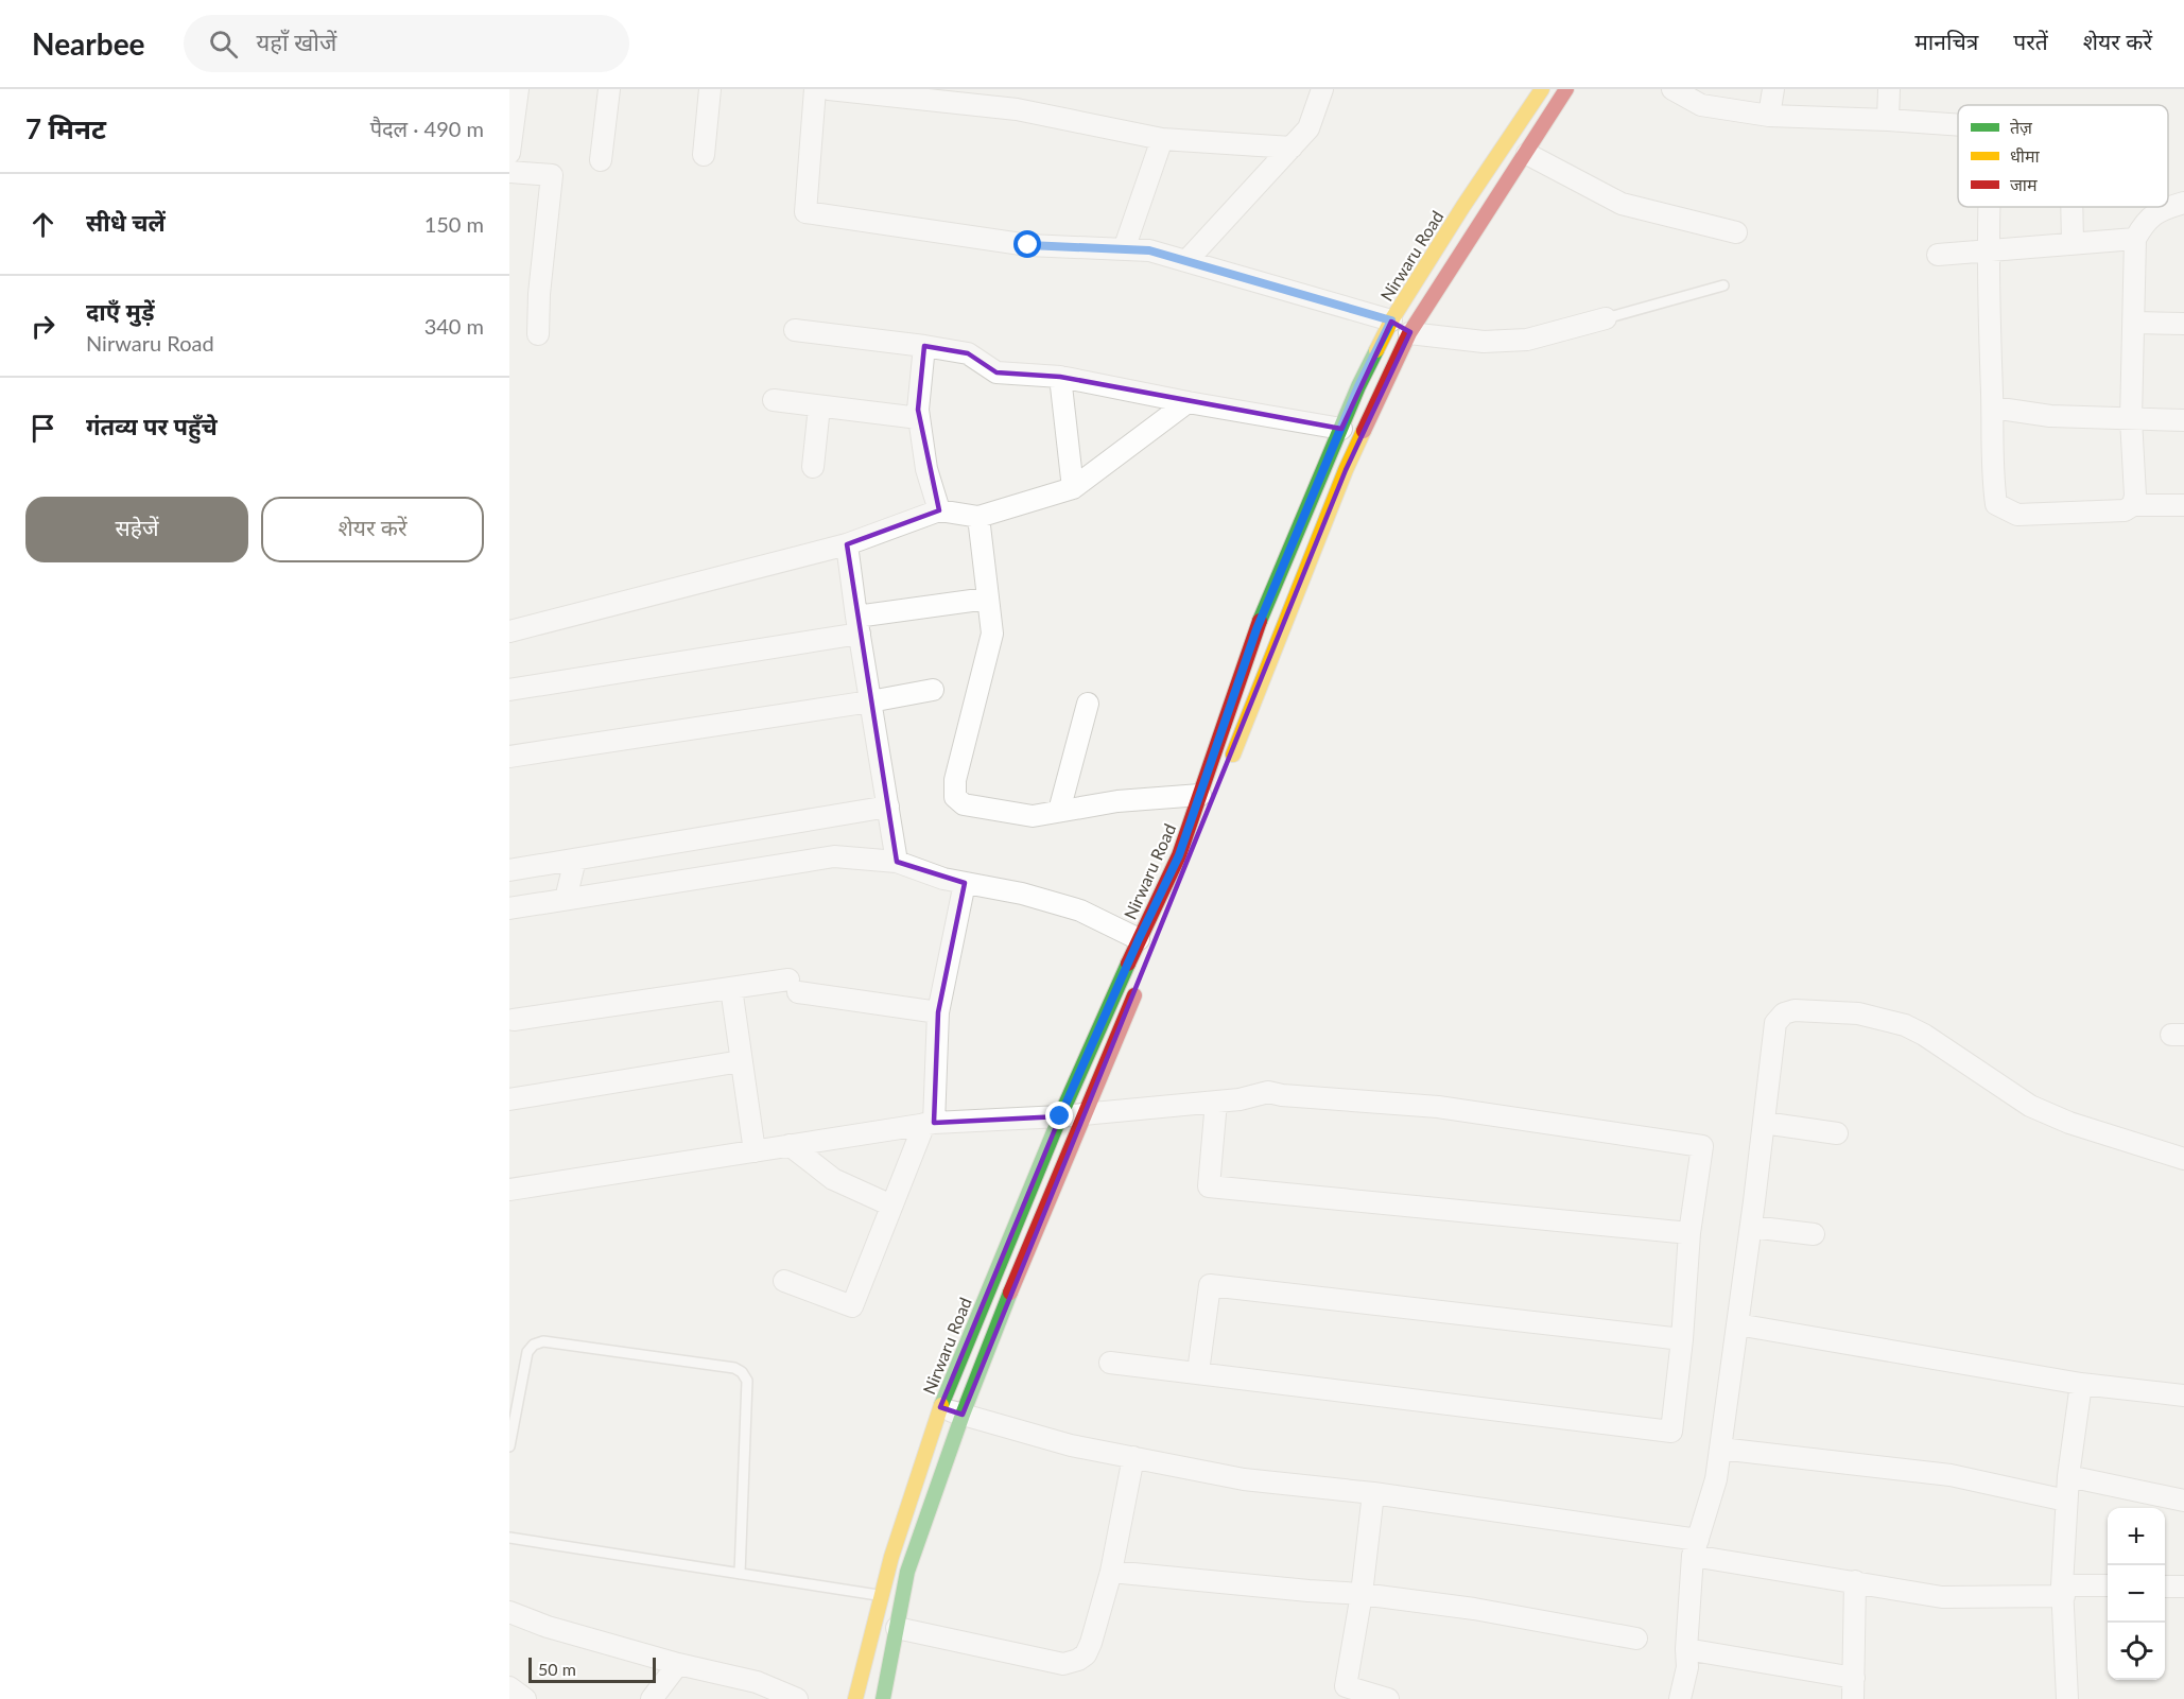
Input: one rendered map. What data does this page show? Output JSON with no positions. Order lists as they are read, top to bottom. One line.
{"streets":{"street":["Nirwaru Road"]},"legend":["तेज़","धीमा","जाम"],"scale_bar":"50 m","page":{"header":"Nearbee","search":"यहाँ खोजें","nav":["मानचित्र","परतें","शेयर करें"],"heading":["7 मिनट","पैदल · 490 m"],"list":[["सीधे चलें","150 m"],["दाएँ मुड़ें","Nirwaru Road","340 m"],"गंतव्य पर पहुँचे"],"buttons":["सहेजें","शेयर करें"],"map_buttons":["+","−"],"scale":"50 m"}}
